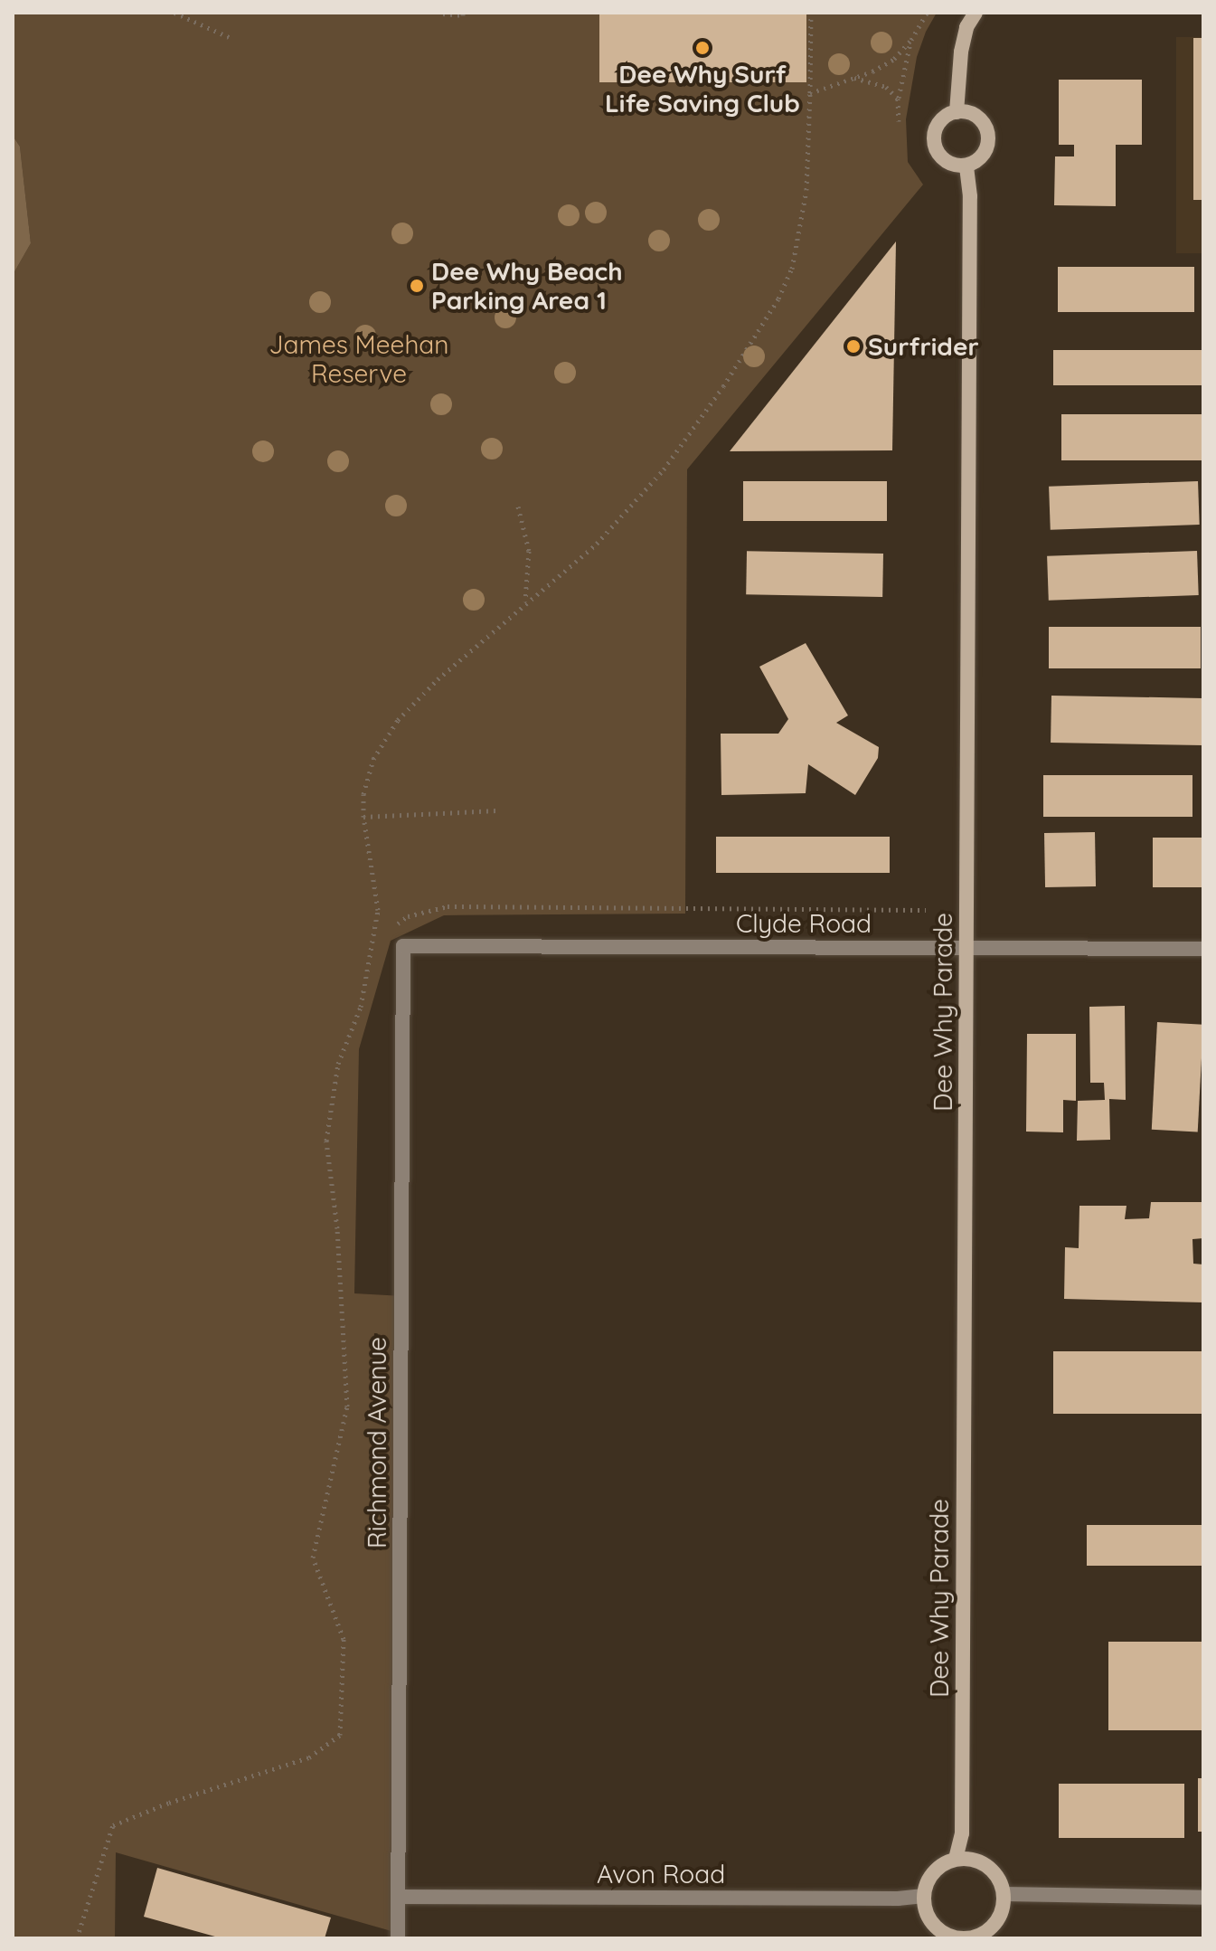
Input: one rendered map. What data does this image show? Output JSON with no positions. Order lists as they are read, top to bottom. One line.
{"streets":{"main road":["Dee Why Parade"],"street":["Clyde Road","Richmond Avenue","Avon Road"]},"crossings":[["Clyde Road","Dee Why Parade"],["Clyde Road","Richmond Avenue"],["Dee Why Parade","Avon Road"],["Richmond Avenue","Avon Road"]],"parks":["James Meehan Reserve"],"places":["Dee Why Surf Life Saving Club","Dee Why Beach Parking Area 1","Surfrider"]}
